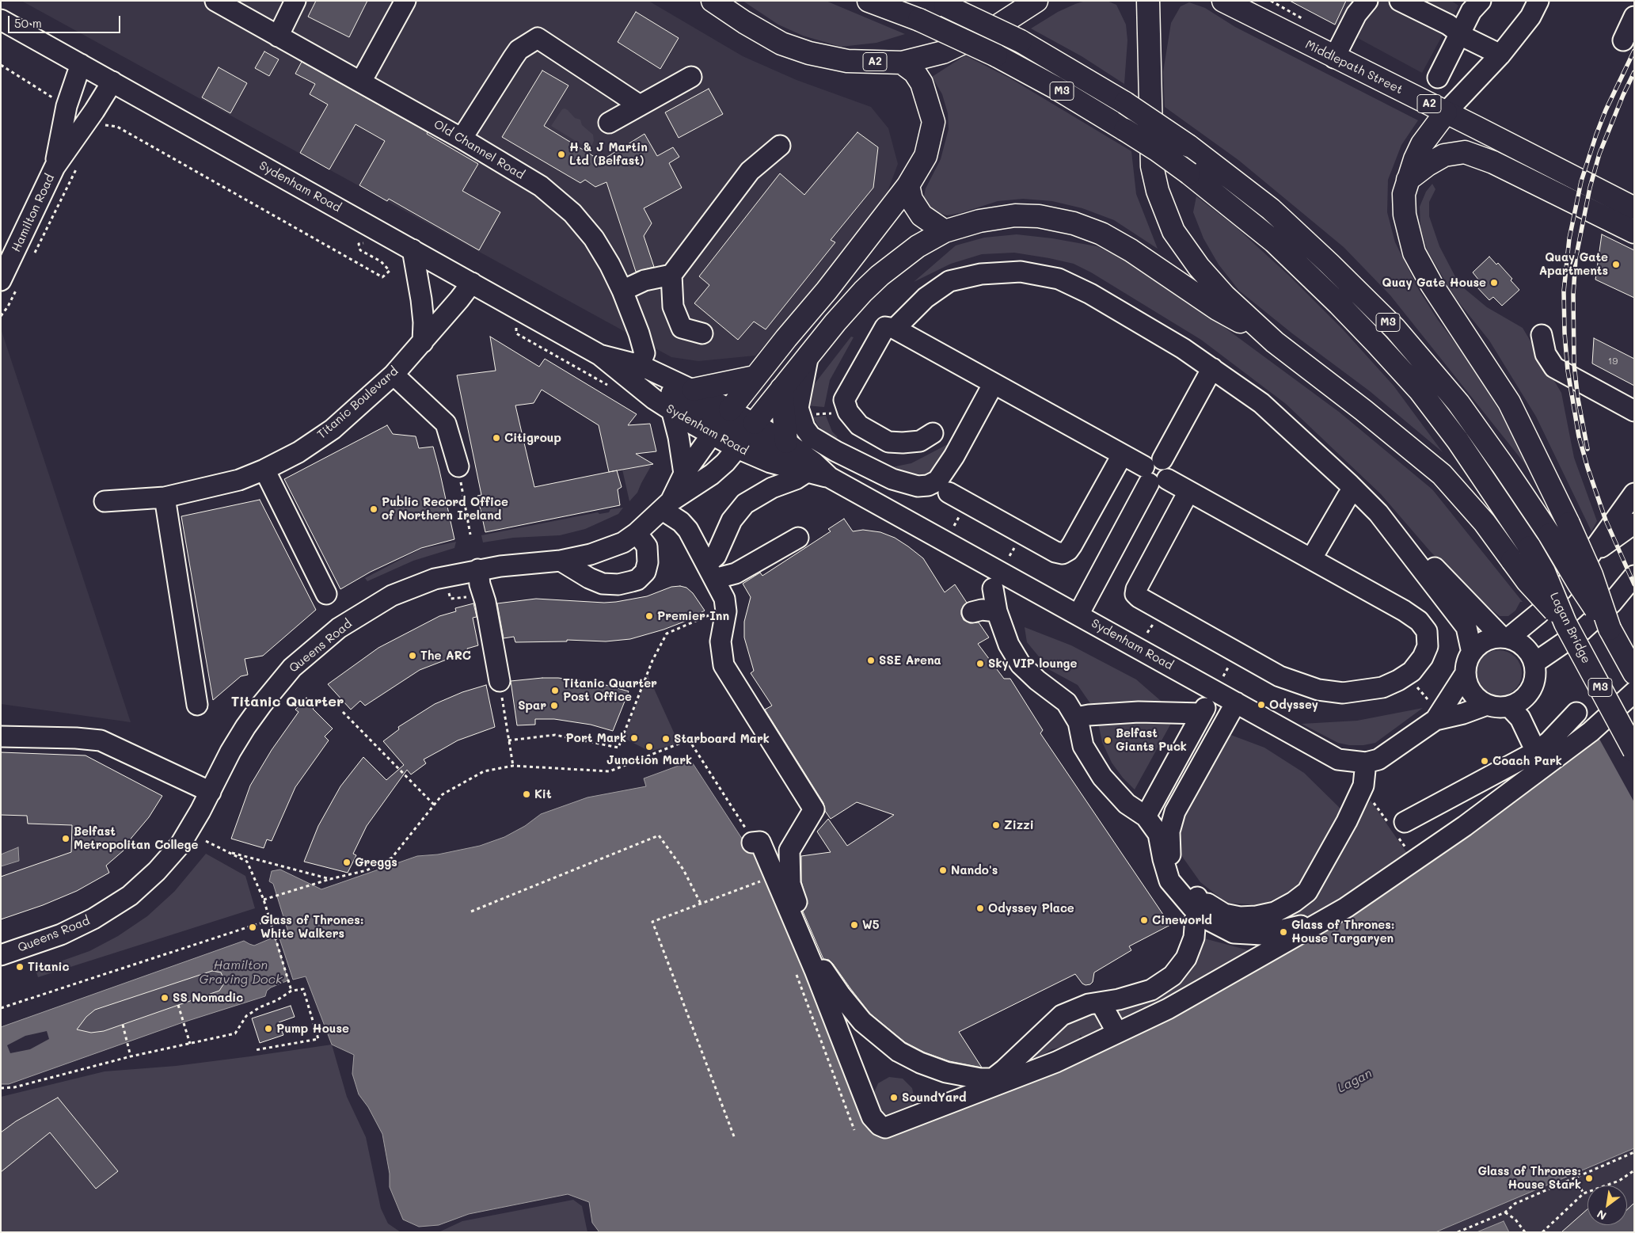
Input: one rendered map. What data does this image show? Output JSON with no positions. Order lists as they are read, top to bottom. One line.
{"streets":{"main road":["A2","Middlepath Street","M3","Lagan Bridge"],"street":["Old Channel Road","Sydenham Road","Hamilton Road","Titanic Boulevard","Queens Road"]},"crossings":[["Old Channel Road","Sydenham Road"],["Sydenham Road","Hamilton Road"],["Sydenham Road","Titanic Boulevard"],["Sydenham Road","Queens Road"]],"districts":["Titanic Quarter"],"water":["Hamilton Graving Dock","Lagan"],"places":["H & J Martin Ltd (Belfast)","Quay Gate Apartments","Quay Gate House","Citigroup","Public Record Office of Northern Ireland","Premier Inn","The ARC","SSE Arena","Sky VIP lounge","Titanic Quarter Post Office","Odyssey","Spar","Port Mark","Starboard Mark","Belfast Giants Puck","Junction Mark","Coach Park","Kit","Zizzi","Belfast Metropolitan College","Greggs","Nando's","Odyssey Place","Cineworld","W5","Glass of Thrones: White Walkers","Glass of Thrones: House Targaryen","Titanic","SS Nomadic","Pump House","SoundYard","Glass of Thrones: House Stark"],"house_numbers":["19"],"scale_bar":"50 m","north":"bottom left"}
